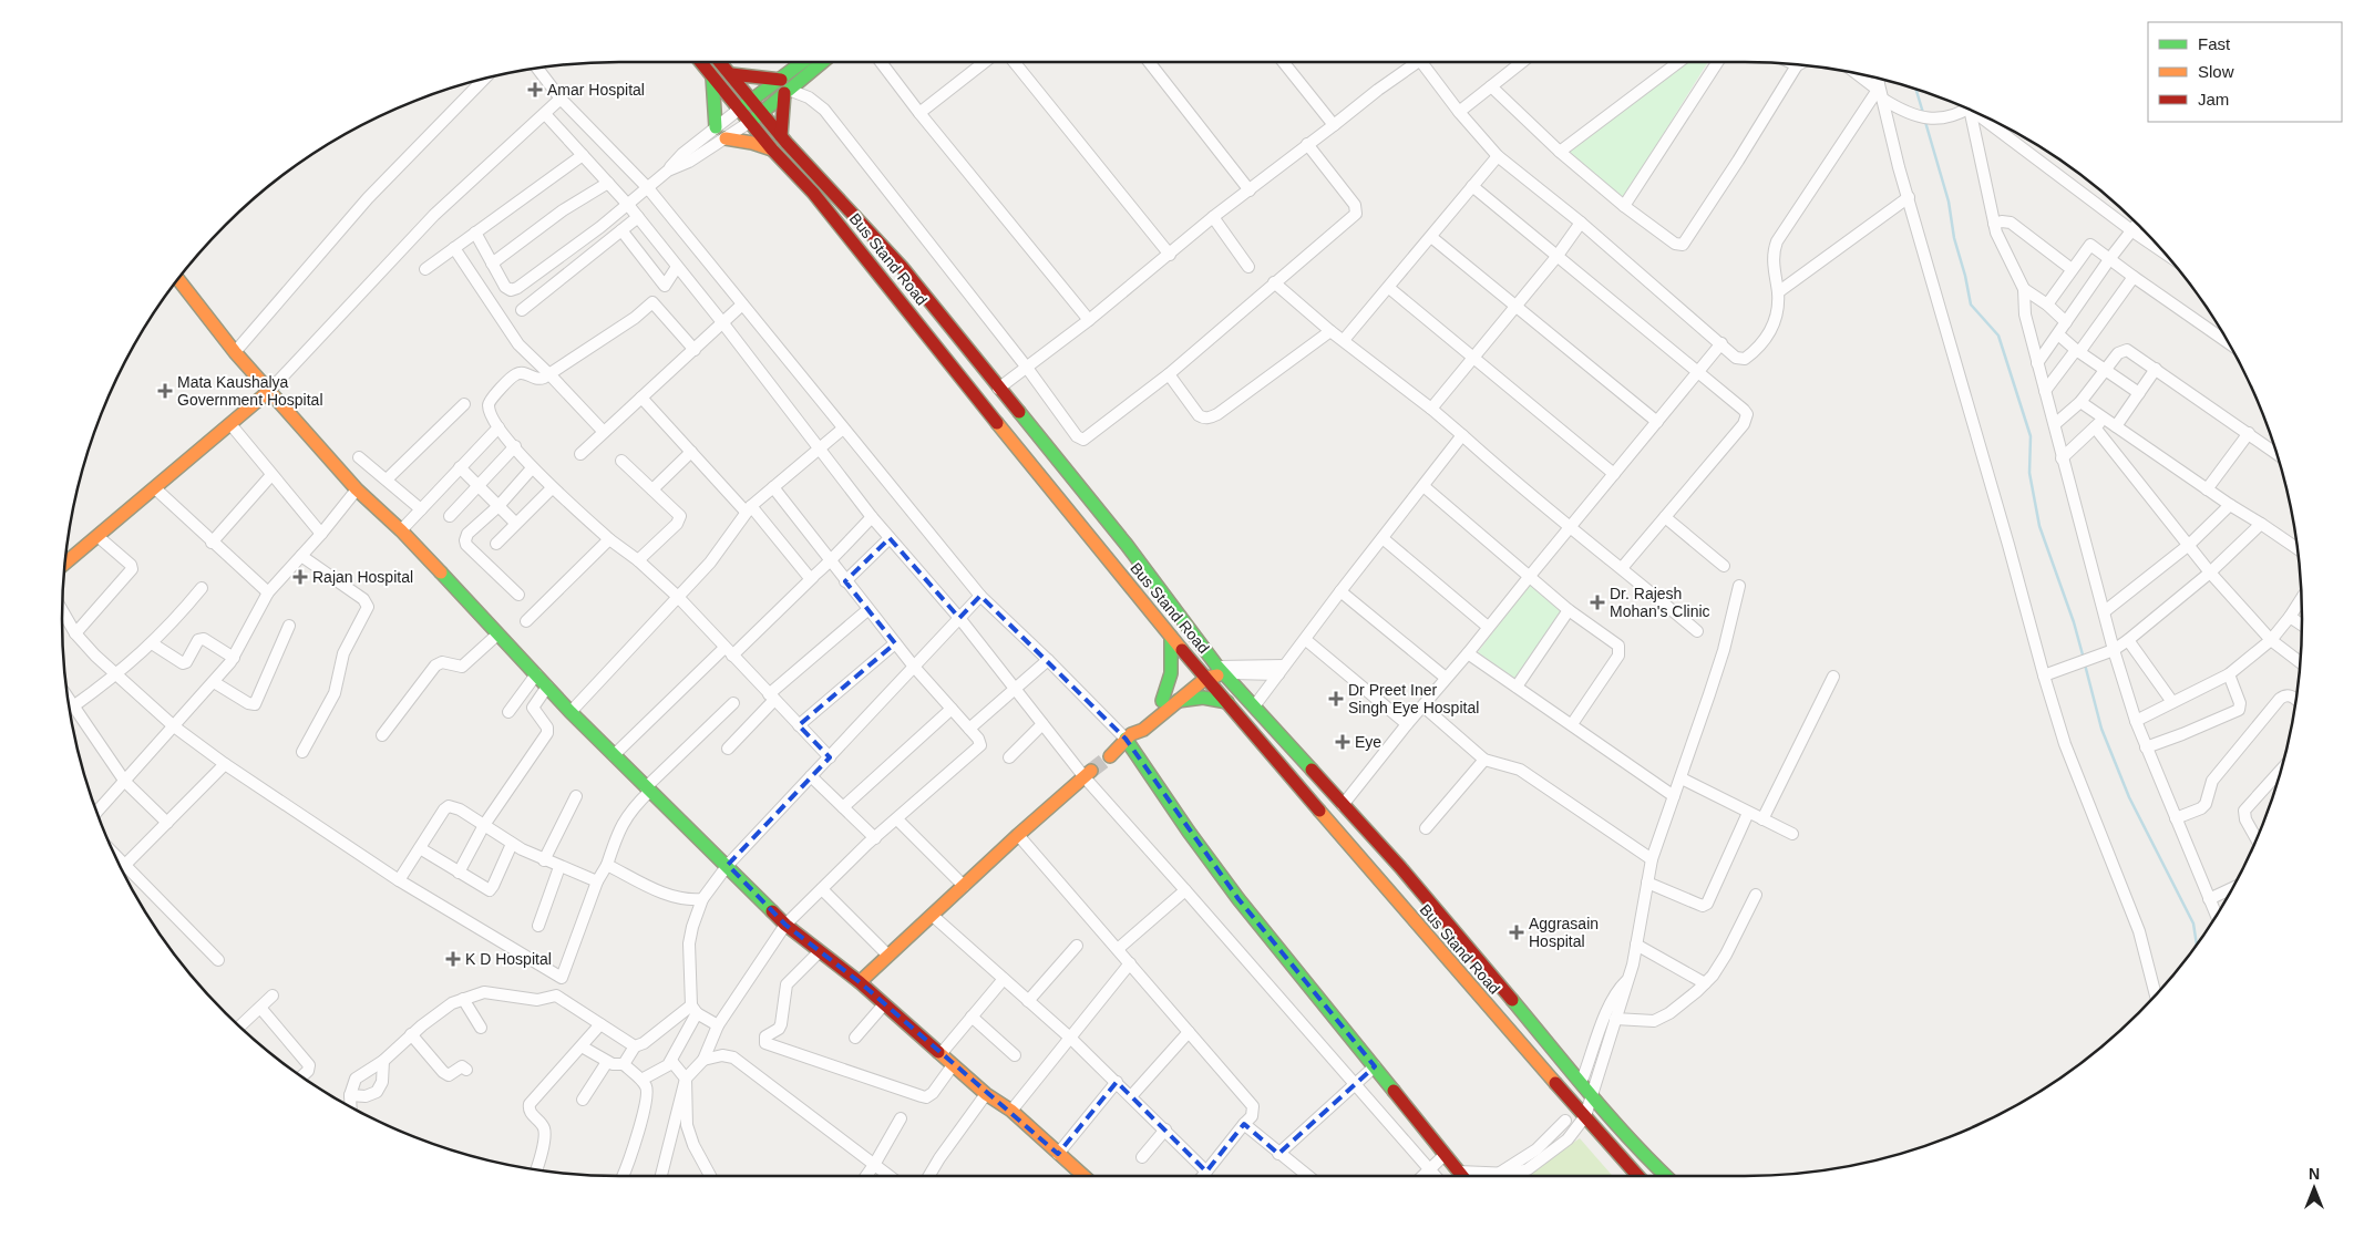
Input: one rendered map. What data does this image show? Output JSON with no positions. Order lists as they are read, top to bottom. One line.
{"streets":{"main road":["Bus Stand Road"]},"places":{"health":["Amar Hospital","Mata Kaushalya Government Hospital","Rajan Hospital","Dr. Rajesh Mohan's Clinic","Dr Preet Iner Singh Eye Hospital","Eye","Aggrasain Hospital","K D Hospital"]},"legend":["Fast","Slow","Jam"],"north":"top"}
